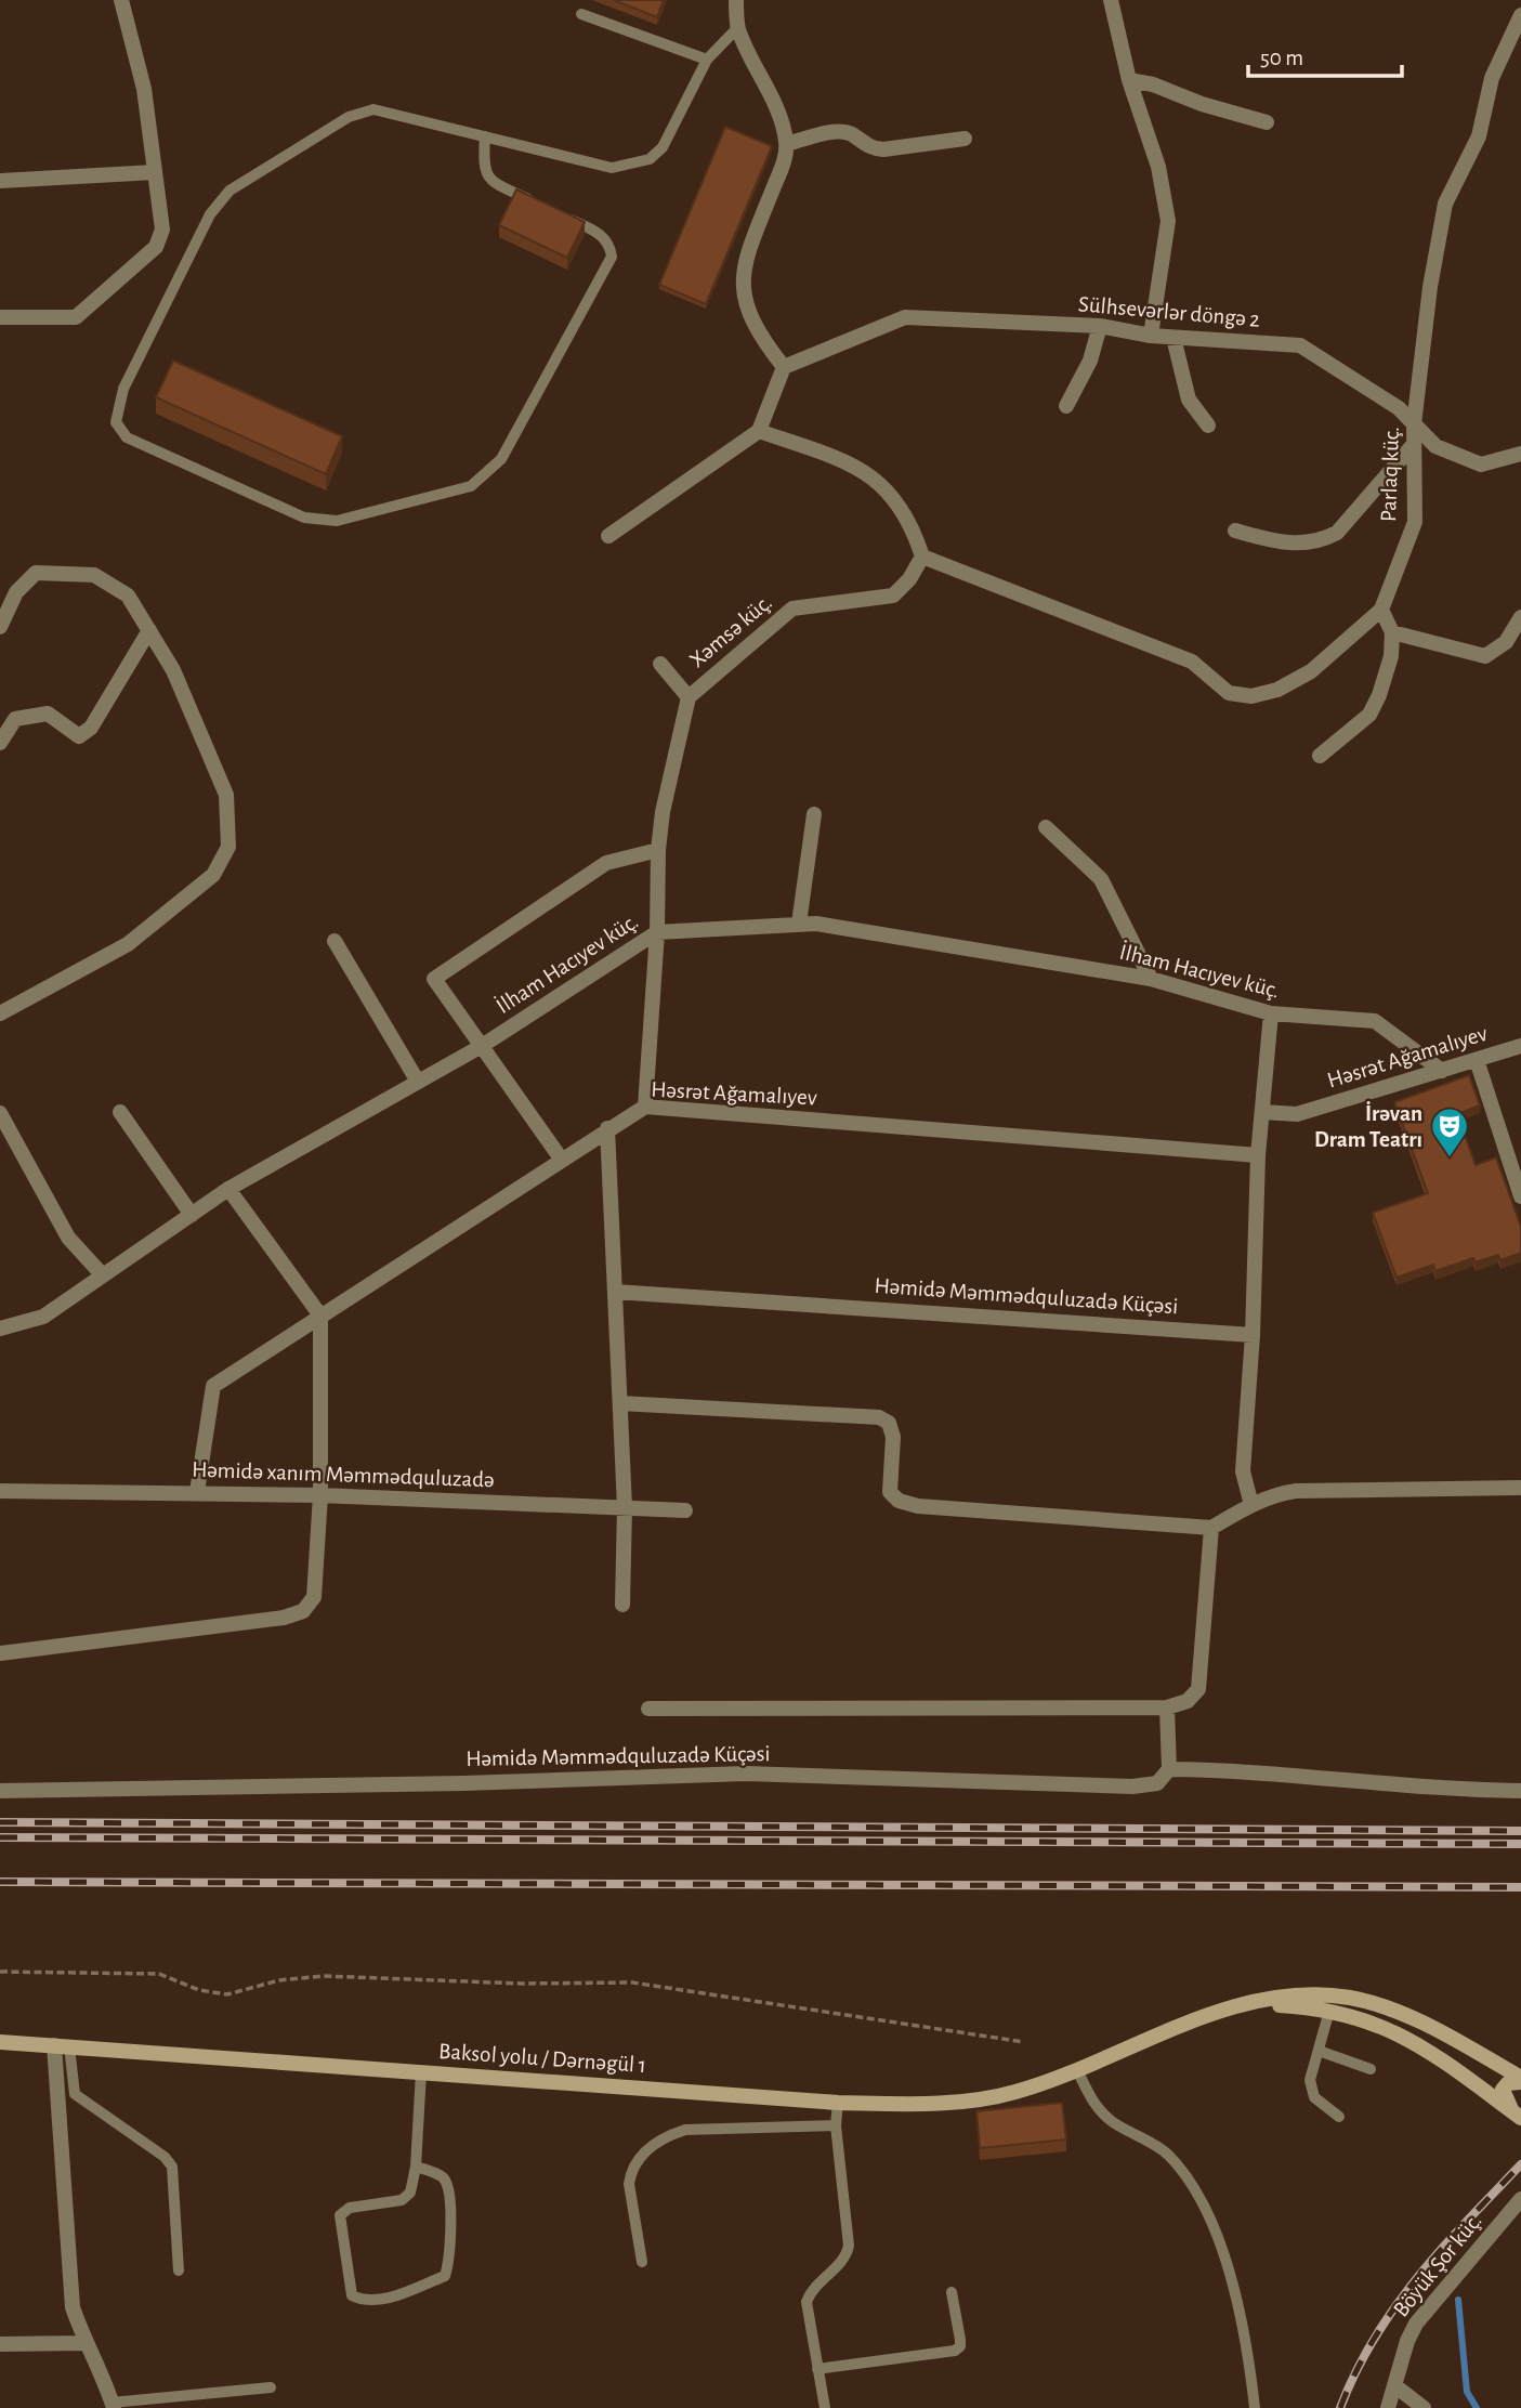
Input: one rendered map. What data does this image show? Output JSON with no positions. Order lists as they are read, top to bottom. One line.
{"streets":{"main road":["Baksol yolu / Dərnəgül 1"],"street":["Sülhsevərlər döngə 2","Parlaq küç.","Xəmsə küç.","İlham Hacıyev küç.","Həsrət Ağamalıyev","Həmidə Məmmədquluzadə Küçəsi","Həmidə xanım Məmmədquluzadə","Böyük Şor küç."]},"crossings":[["Sülhsevərlər döngə 2","Parlaq küç."],["Parlaq küç.","Xəmsə küç."],["Xəmsə küç.","İlham Hacıyev küç."],["Xəmsə küç.","Həsrət Ağamalıyev"],["İlham Hacıyev küç.","Həsrət Ağamalıyev"],["Həsrət Ağamalıyev","Həmidə xanım Məmmədquluzadə"]],"places":{"theatre":["İrəvan Dram Teatrı"]},"scale_bar":"50 m"}
